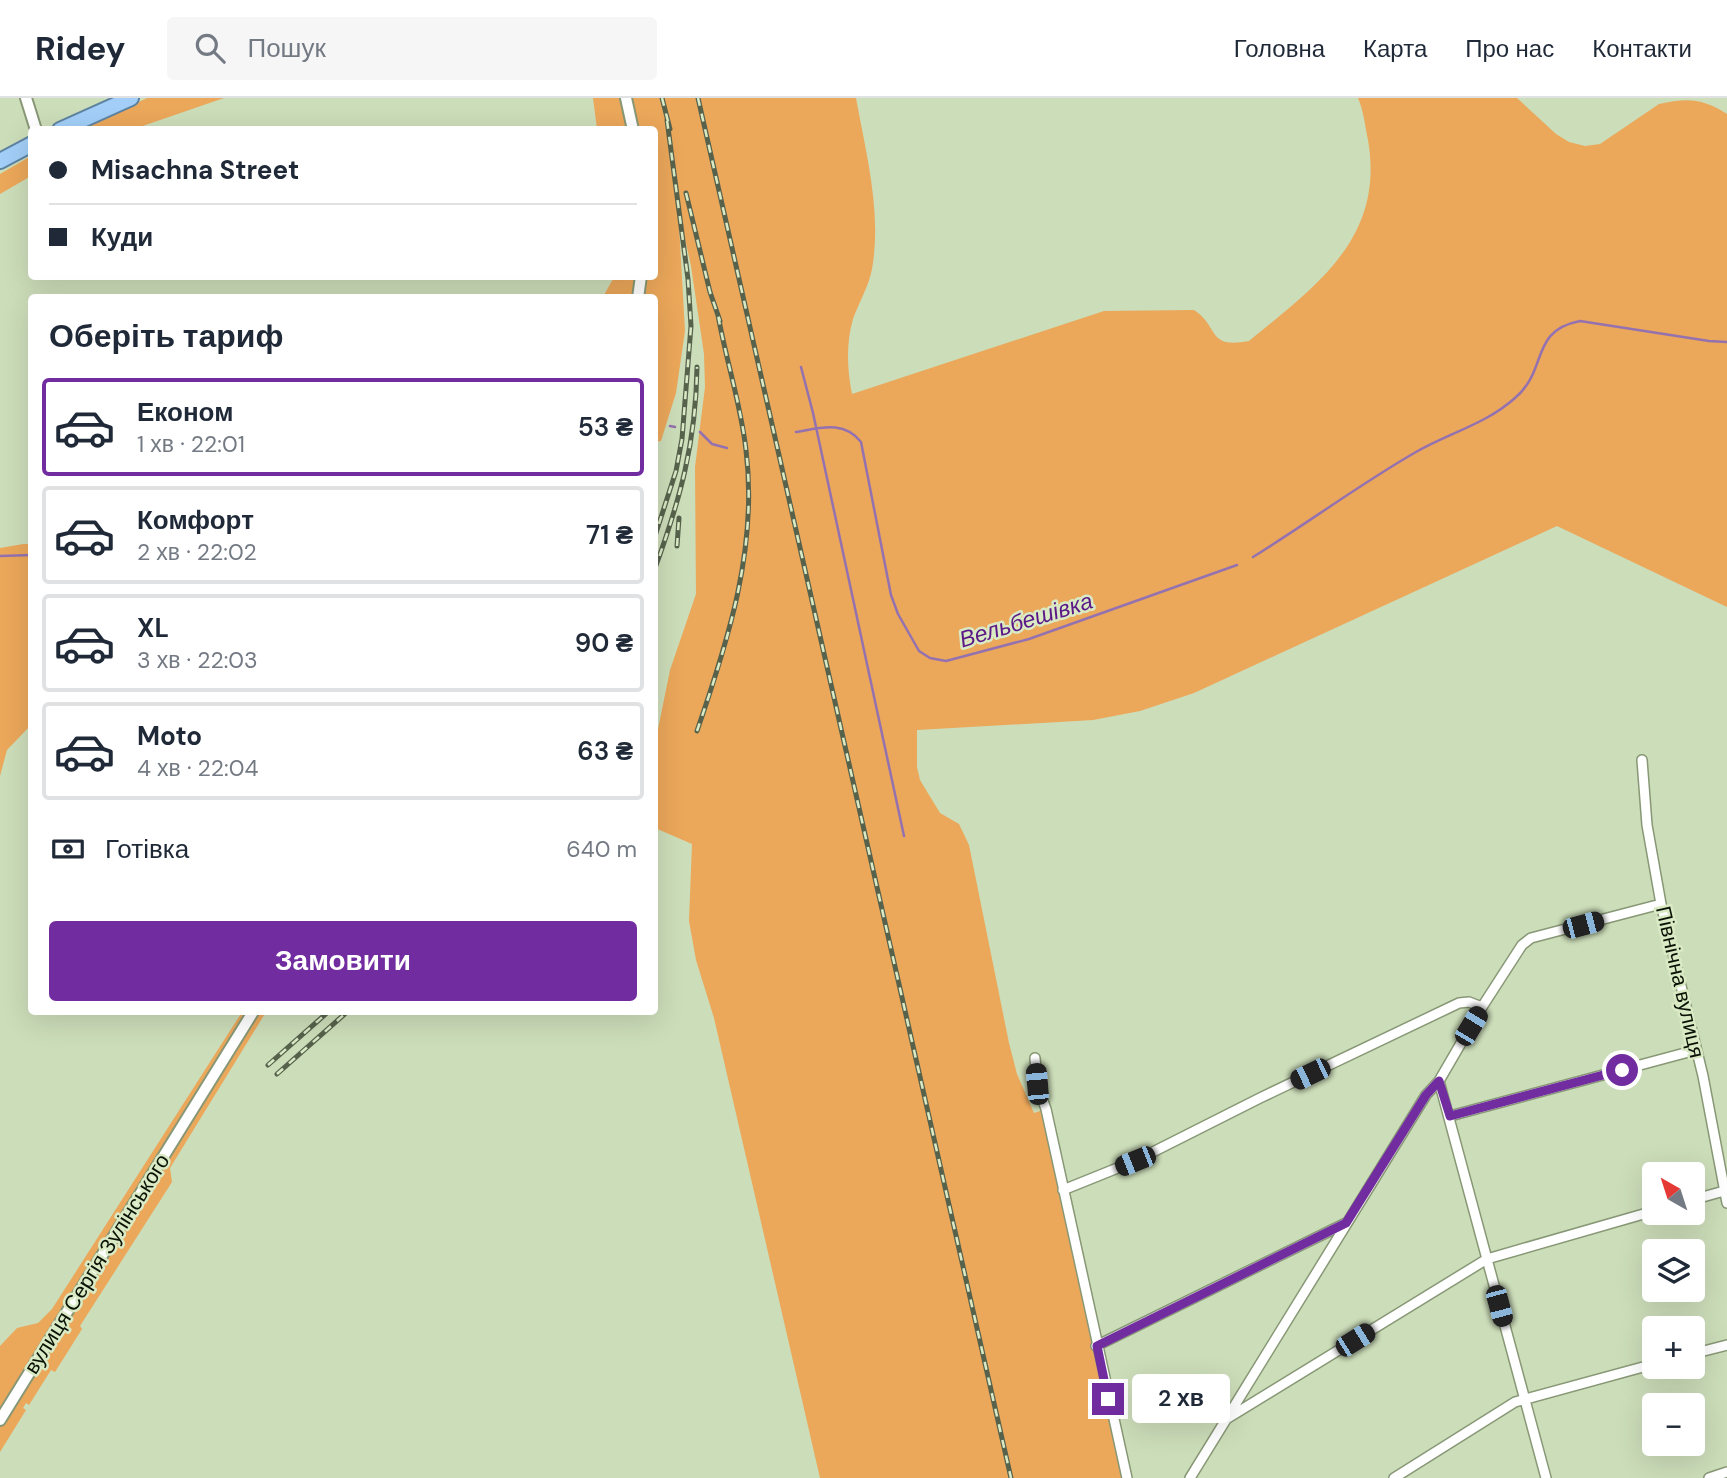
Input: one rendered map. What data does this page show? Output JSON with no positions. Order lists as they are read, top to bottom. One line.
{"streets":{"street":["Північна вулиця","вулиця Сергія Зулінського"]},"water":["Вельбешівка"],"north":"top left","page":{"header":"Ridey","search":"Пошук","nav":["Головна","Карта","Про нас","Контакти"],"banner":["Misachna Street","Куди"],"heading":"Оберіть тариф","list":[{"name":"Економ","note":"1 хв · 22:01","value":"53 ₴"},{"name":"Комфорт","note":"2 хв · 22:02","value":"71 ₴"},{"name":"XL","note":"3 хв · 22:03","value":"90 ₴"},{"name":"Moto","note":"4 хв · 22:04","value":"63 ₴"}],"pay":["Готівка","640 m"],"buttons":"Замовити","map_buttons":["+","−"],"bubble":"2 хв"}}
